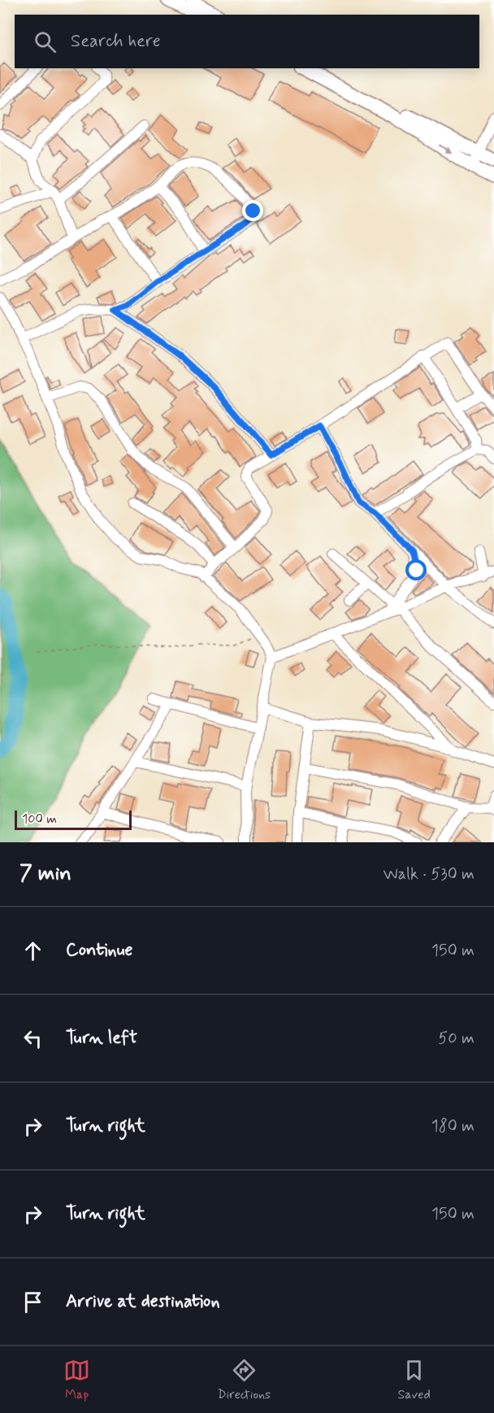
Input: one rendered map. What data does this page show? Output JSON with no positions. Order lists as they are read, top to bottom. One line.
{"scale_bar":"100 m","page":{"search":"Search here","scale":"100 m","heading":["7 min","Walk · 530 m"],"list":[["Continue","150 m"],["Turn left","50 m"],["Turn right","180 m"],["Turn right","150 m"],"Arrive at destination"],"nav":["Map","Directions","Saved"]}}
